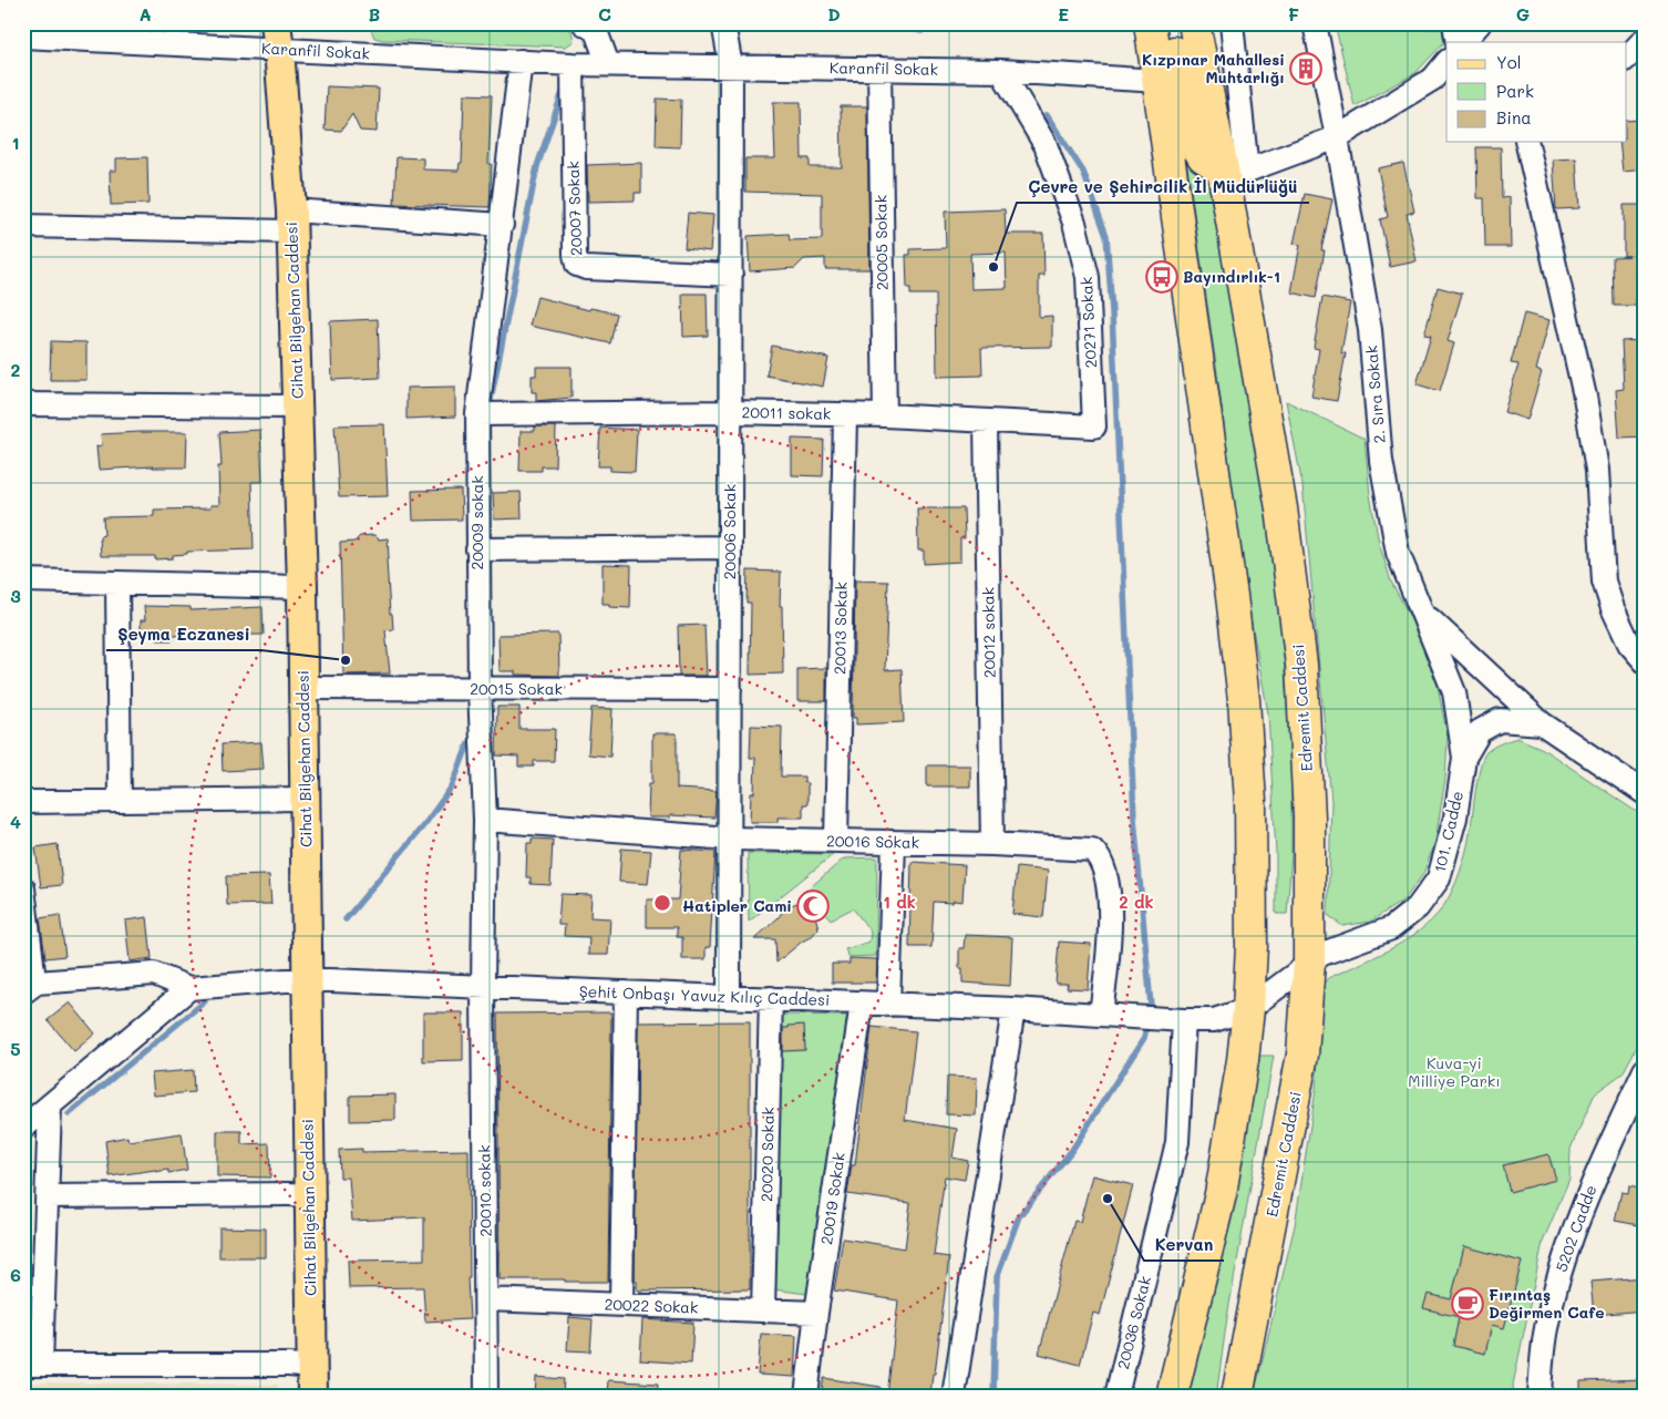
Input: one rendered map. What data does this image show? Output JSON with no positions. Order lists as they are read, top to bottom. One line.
{"streets":{"highway":["Edremit Caddesi"],"main road":["Cihat Bilgehan Caddesi"],"street":["Karanfil Sokak","20007 Sokak","20005 Sokak","20271 Sokak","2. Sıra Sokak","20011 sokak","20009 sokak","20006 Sokak","20013 Sokak","20012 sokak","20015 Sokak","101. Cadde","20016 Sokak","Şehit Onbaşı Yavuz Kılıç Caddesi","20020 Sokak","20010 sokak","20019 Sokak","5202 Cadde","20022 Sokak","20036 Sokak"]},"crossings":[["Karanfil Sokak","20007 Sokak"],["Karanfil Sokak","20005 Sokak"],["Karanfil Sokak","Cihat Bilgehan Caddesi"],["Karanfil Sokak","20271 Sokak"],["Karanfil Sokak","20009 sokak"],["Karanfil Sokak","20006 Sokak"],["20007 Sokak","20006 Sokak"],["20005 Sokak","20011 sokak"],["Cihat Bilgehan Caddesi","20015 Sokak"],["Cihat Bilgehan Caddesi","Şehit Onbaşı Yavuz Kılıç Caddesi"],["20271 Sokak","20011 sokak"],["2. Sıra Sokak","101. Cadde"],["20011 sokak","20009 sokak"],["20011 sokak","20006 Sokak"],["20011 sokak","20013 Sokak"],["20011 sokak","20012 sokak"],["20009 sokak","20015 Sokak"],["20009 sokak","20016 Sokak"],["20009 sokak","Şehit Onbaşı Yavuz Kılıç Caddesi"],["20009 sokak","20010 sokak"],["20006 Sokak","20015 Sokak"],["20006 Sokak","20016 Sokak"],["20006 Sokak","Şehit Onbaşı Yavuz Kılıç Caddesi"],["20013 Sokak","20016 Sokak"],["20012 sokak","20016 Sokak"],["Edremit Caddesi","101. Cadde"],["101. Cadde","Şehit Onbaşı Yavuz Kılıç Caddesi"],["101. Cadde","20036 Sokak"],["20016 Sokak","Şehit Onbaşı Yavuz Kılıç Caddesi"],["Şehit Onbaşı Yavuz Kılıç Caddesi","20020 Sokak"],["Şehit Onbaşı Yavuz Kılıç Caddesi","20010 sokak"],["Şehit Onbaşı Yavuz Kılıç Caddesi","20019 Sokak"],["Şehit Onbaşı Yavuz Kılıç Caddesi","20036 Sokak"],["20020 Sokak","20022 Sokak"],["20010 sokak","20022 Sokak"],["20019 Sokak","20022 Sokak"]],"parks":["Kuva-yi Milliye Parkı"],"places":{"building":["Kızpınar Mahallesi Muhtarlığı"],"other":["Çevre ve Şehircilik İl Müdürlüğü","Şeyma Eczanesi","Kervan"],"bus stop":["Bayındırlık-1"],"mosque":["Hatipler Cami"],"cafe":["Fırıntaş Değirmen Cafe"]},"legend":["Yol","Park","Bina"],"grid":{"columns":["A","B","C","D","E","F","G"],"rows":["1","2","3","4","5","6"]},"rings":["1 dk","2 dk"]}
